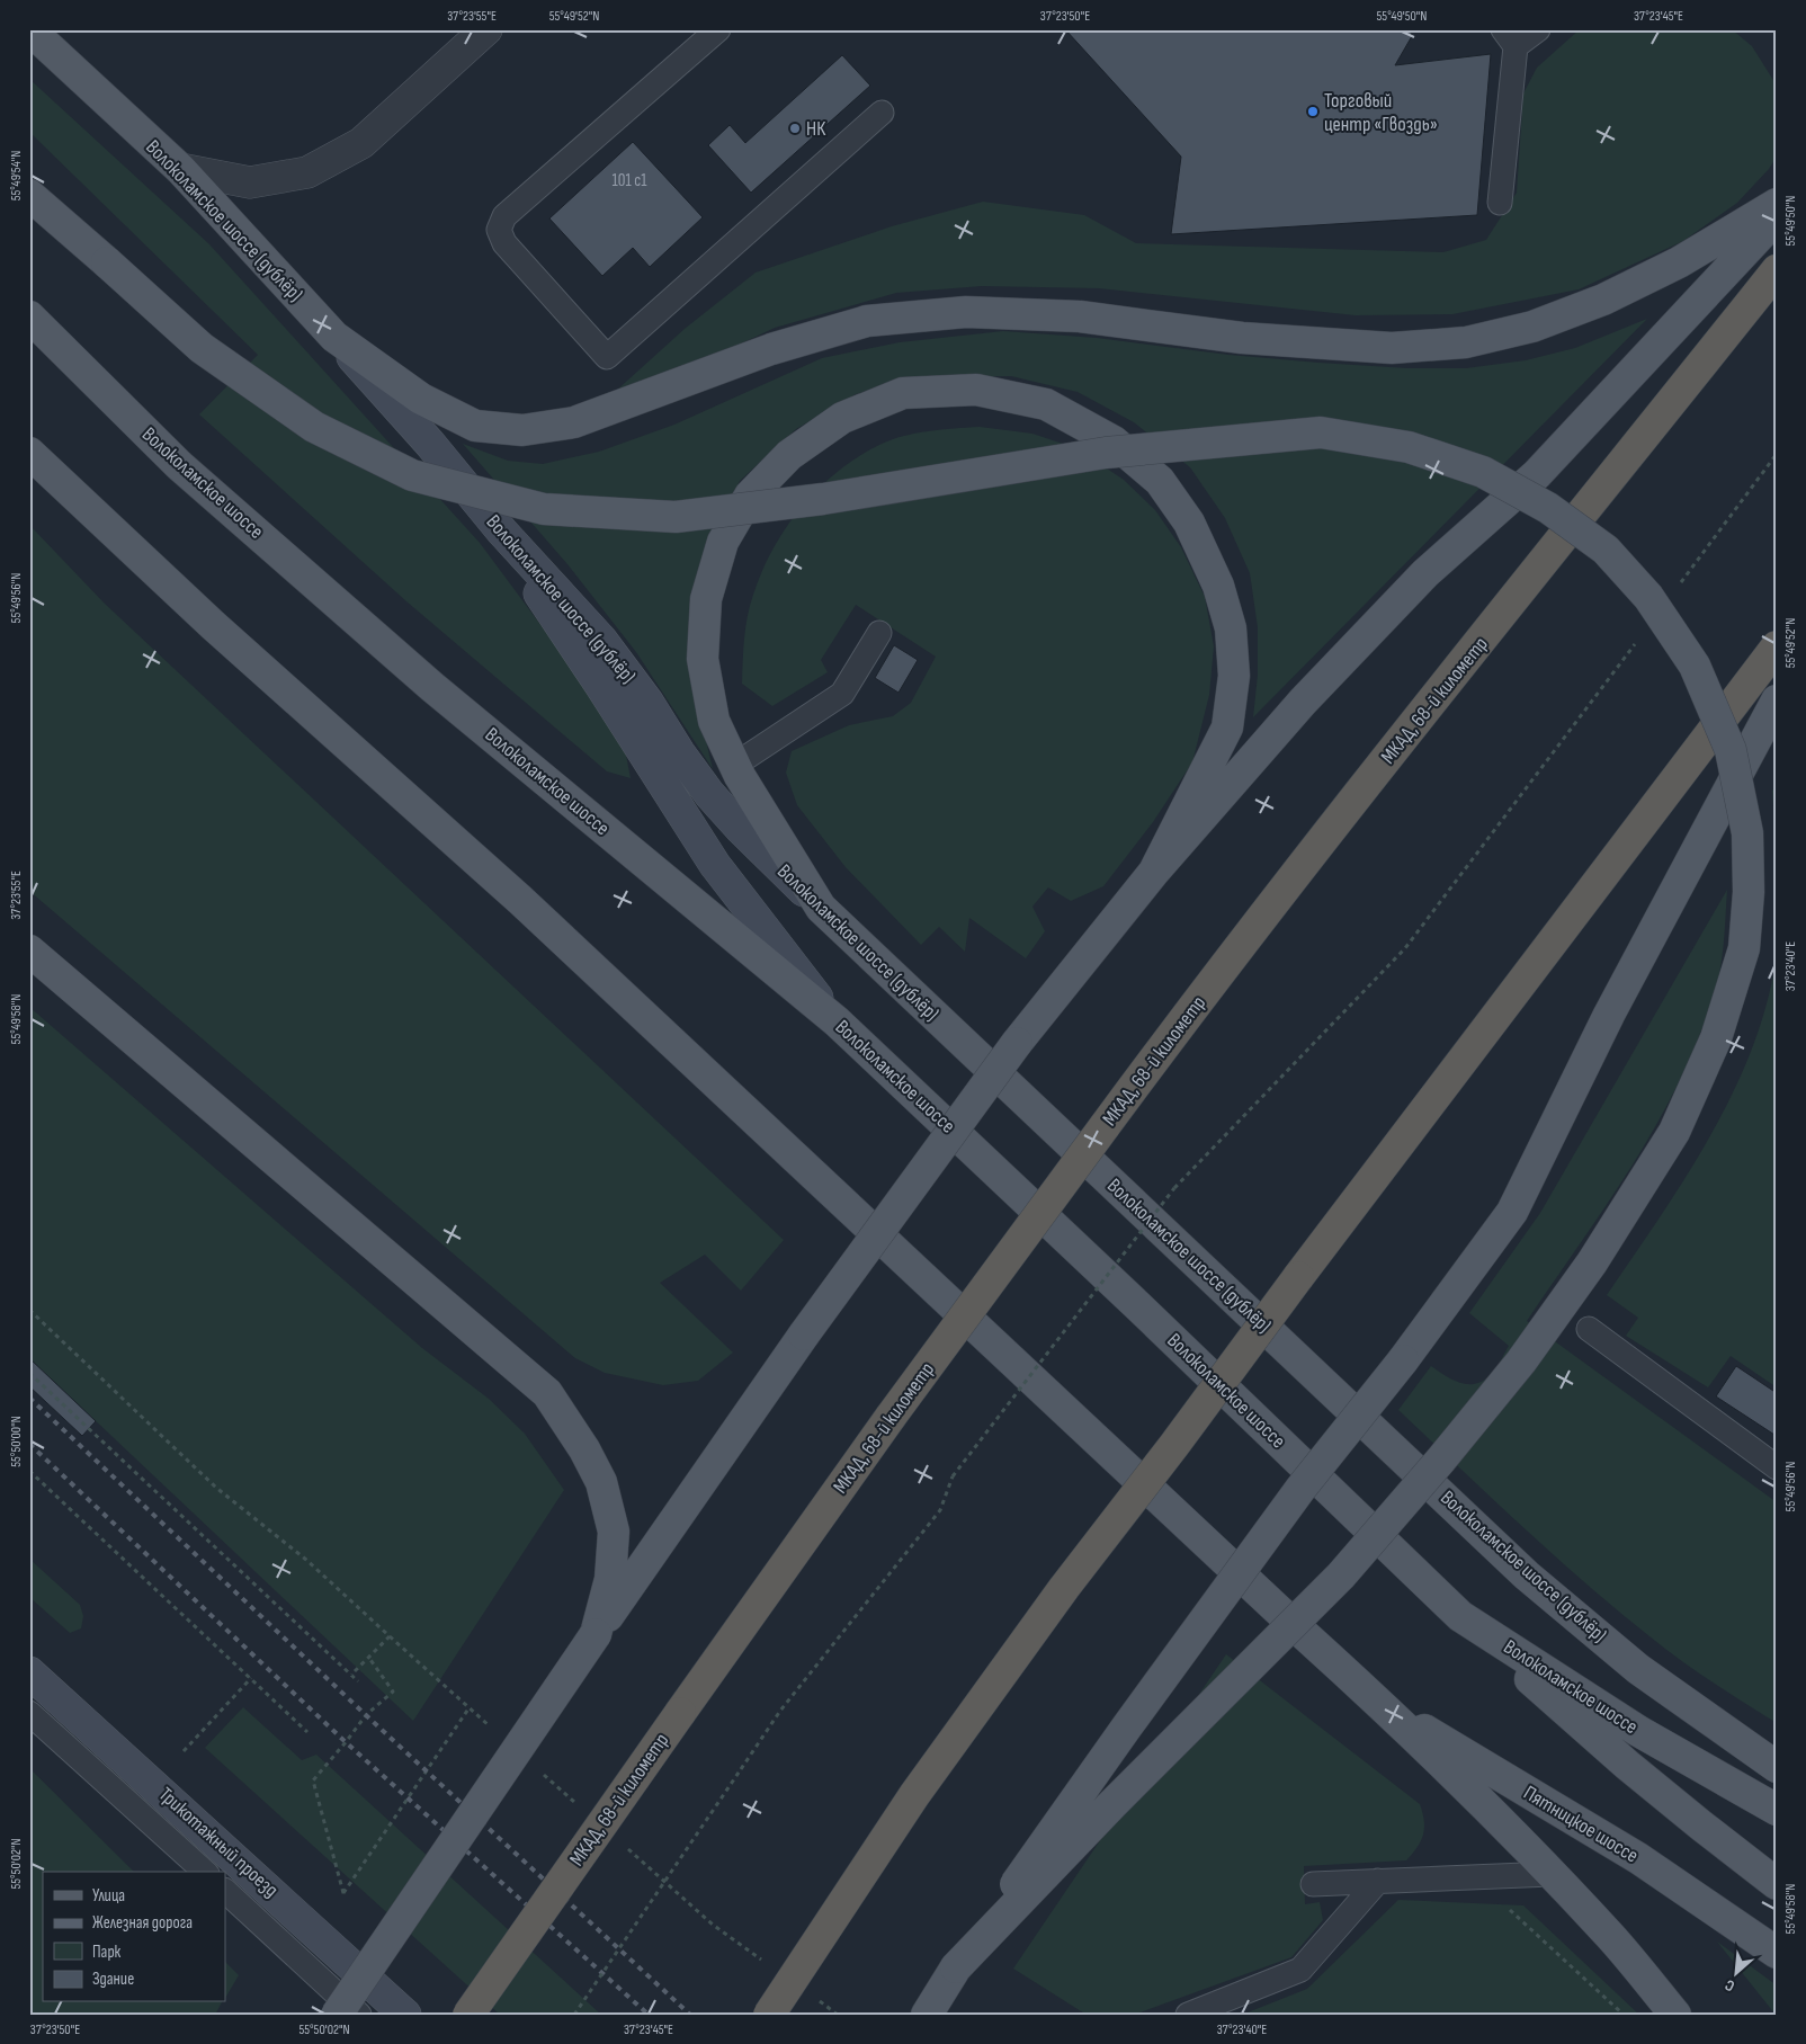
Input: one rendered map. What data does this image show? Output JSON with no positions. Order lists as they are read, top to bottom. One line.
{"streets":{"highway":["МКАД, 68-й километр"],"main road":["Волоколамское шоссе (дублёр)","Волоколамское шоссе","Пятницкое шоссе","Трикотажный проезд"]},"places":["Торговый центр «Гвоздь»","НК"],"house_numbers":["101 с1"],"legend":["Улица","Железная дорога","Парк","Здание"],"north":"bottom left","coordinates":["37°23'55\"E","55°49'52\"N","37°23'50\"E","55°49'50\"N","37°23'45\"E","55°49'54\"N","55°49'56\"N","37°23'40\"E","55°49'58\"N","55°50'00\"N","55°50'02\"N"]}
